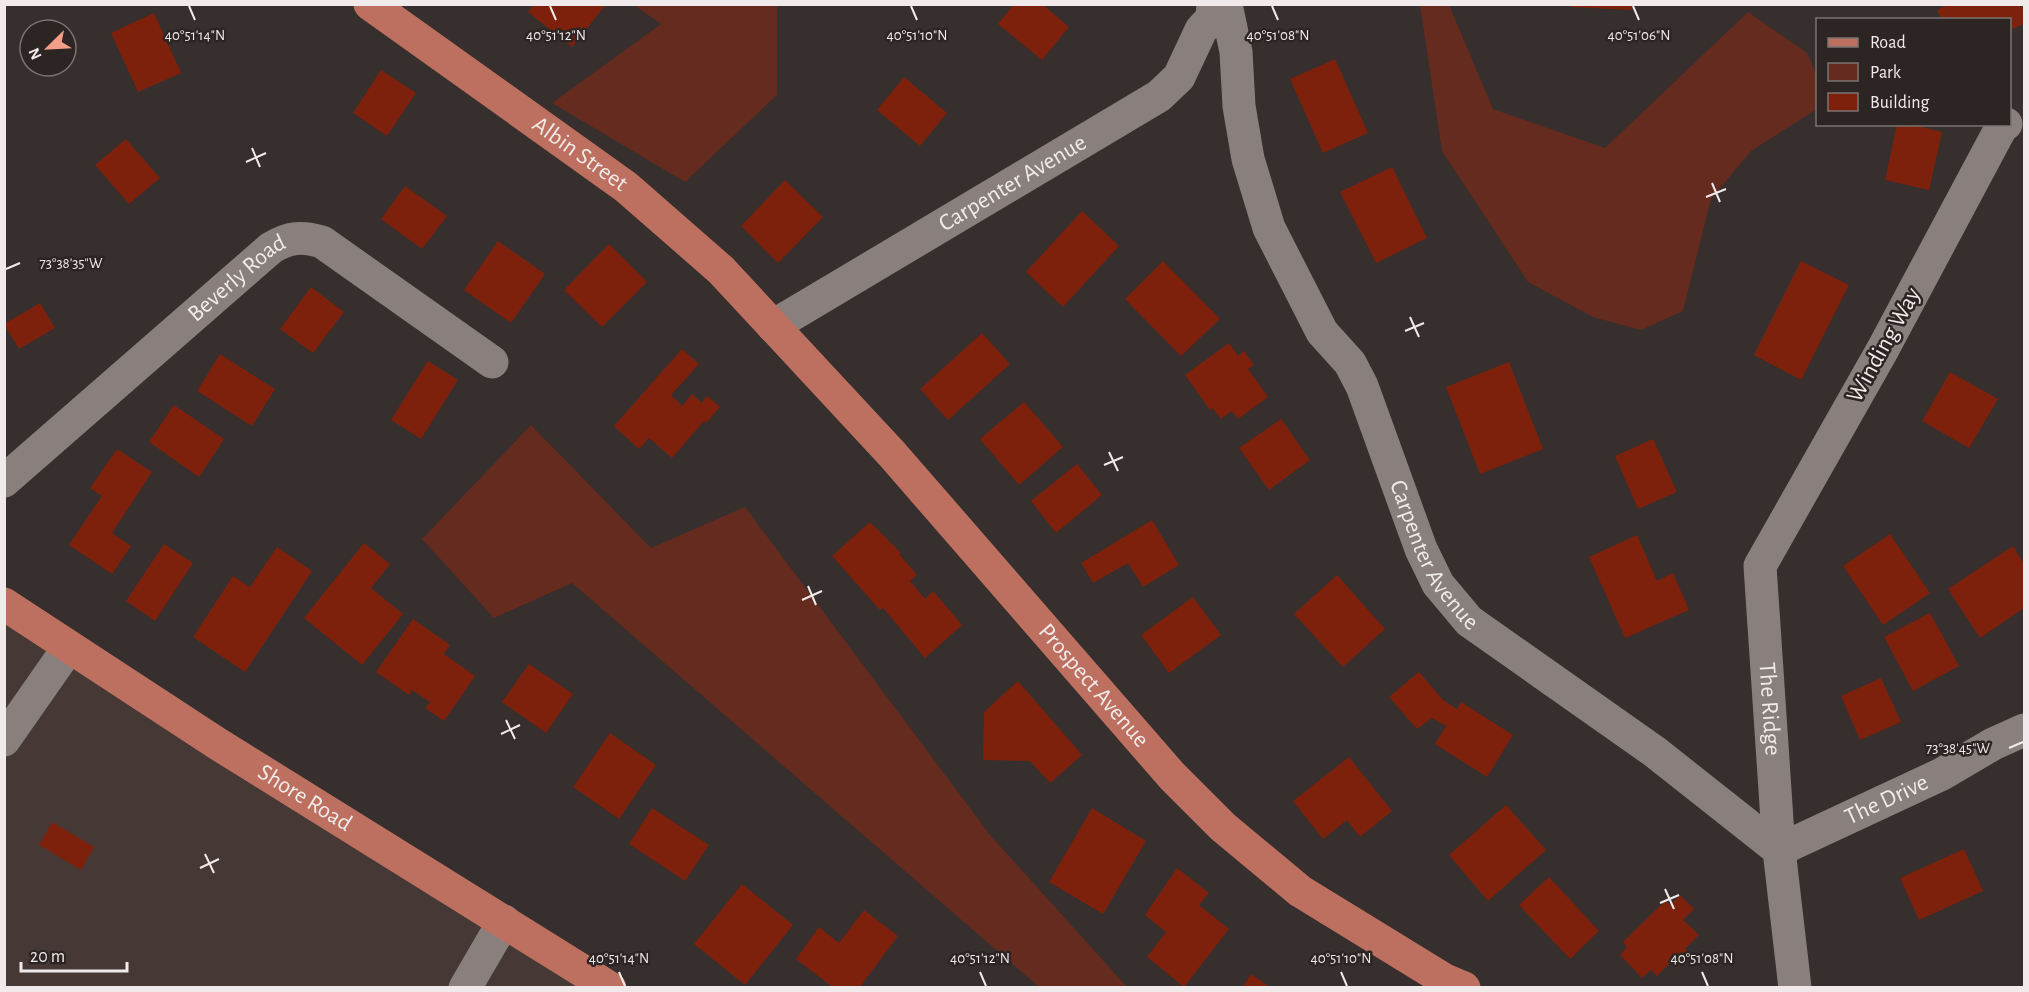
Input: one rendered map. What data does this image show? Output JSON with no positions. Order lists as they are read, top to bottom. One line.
{"streets":{"main road":["Albin Street","Prospect Avenue","Shore Road"],"street":["Carpenter Avenue","Beverly Road","Winding Way","The Ridge","The Drive"]},"crossings":[["Albin Street","Carpenter Avenue"],["Albin Street","Prospect Avenue"],["Carpenter Avenue","Prospect Avenue"],["Carpenter Avenue","The Ridge"],["Carpenter Avenue","The Drive"],["Winding Way","The Ridge"],["The Ridge","The Drive"]],"legend":["Road","Park","Building"],"scale_bar":"20 m","north":"bottom left","coordinates":["40°51'14\"N","40°51'12\"N","40°51'10\"N","40°51'08\"N","40°51'06\"N","73°38'35\"W","73°38'45\"W"]}
